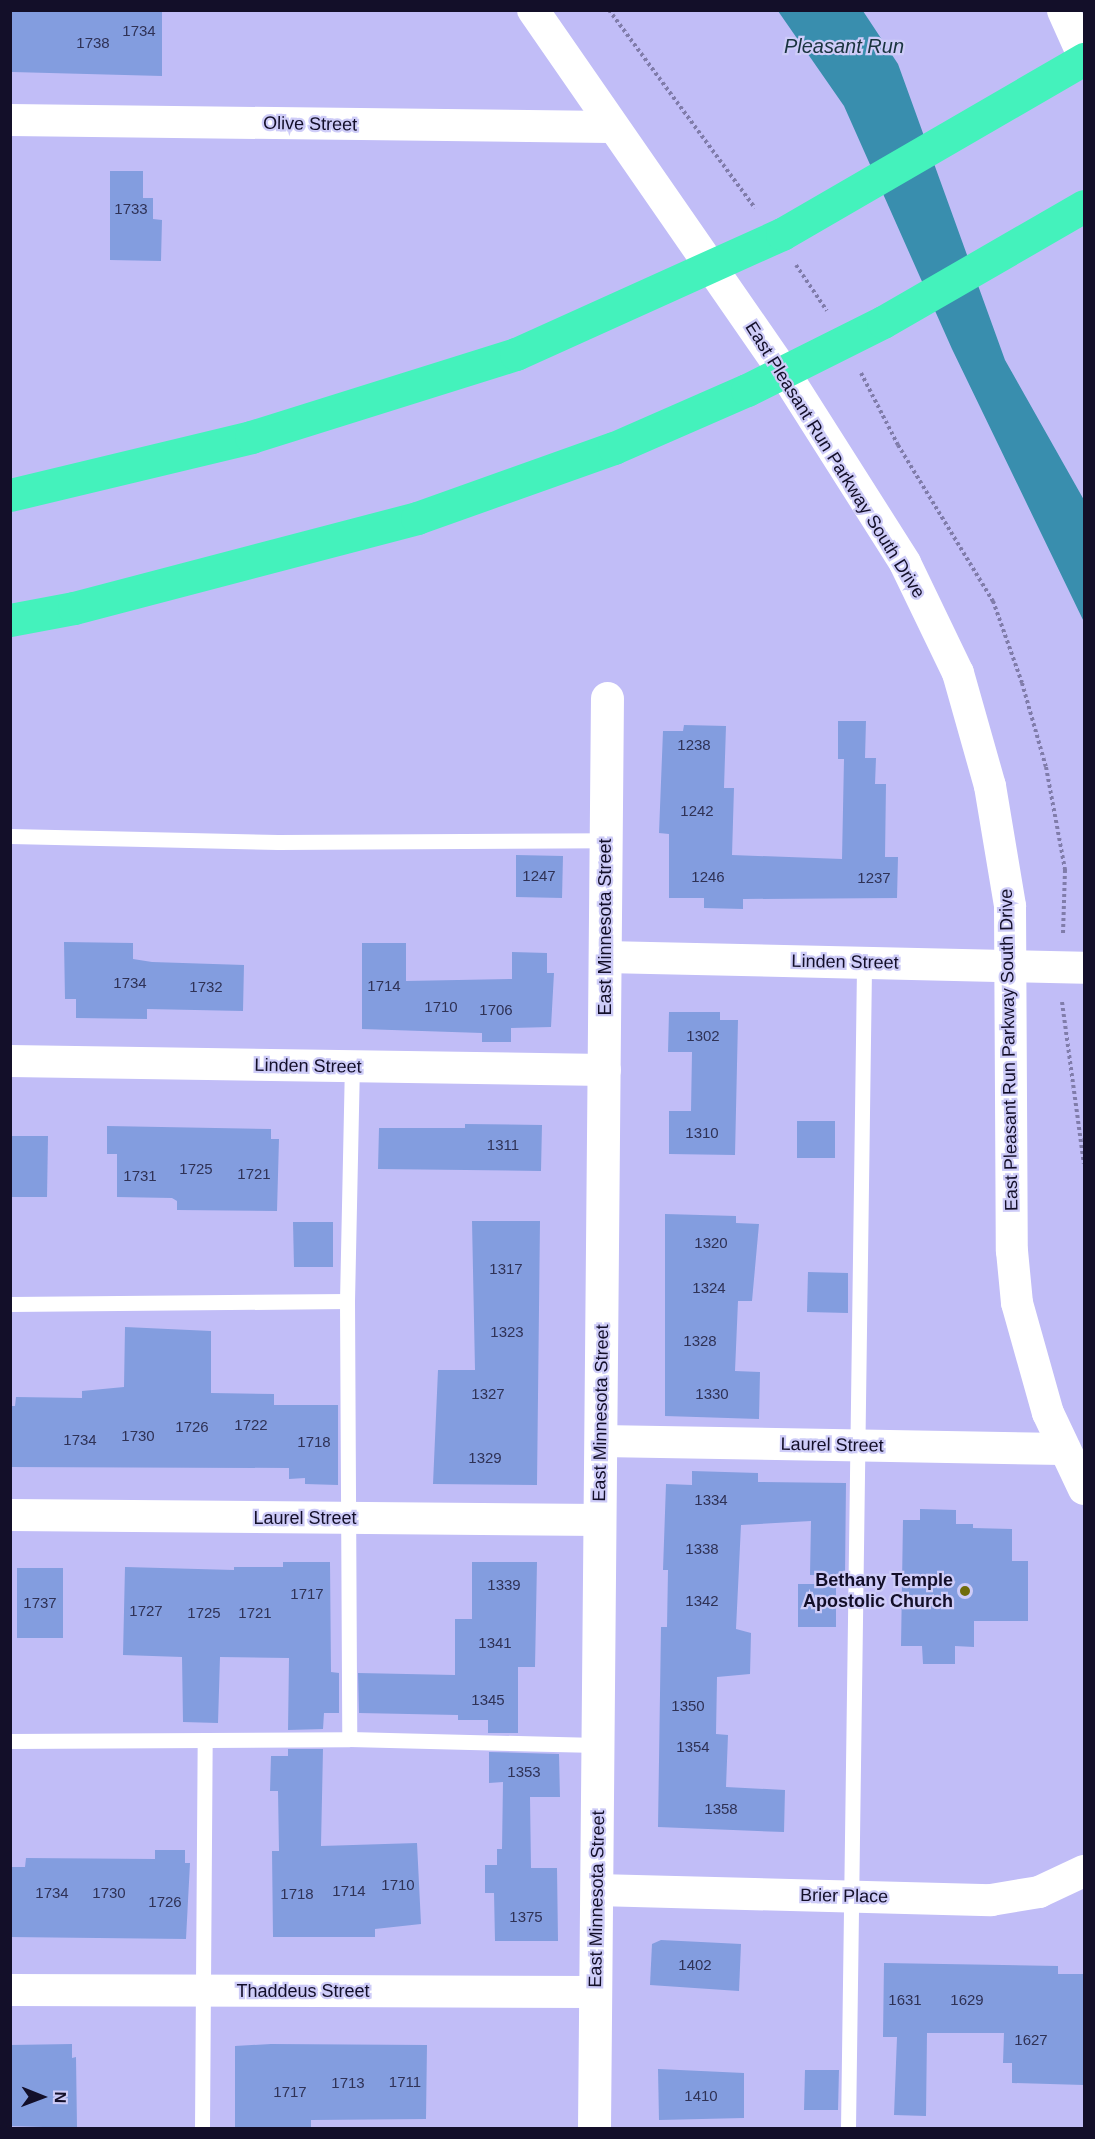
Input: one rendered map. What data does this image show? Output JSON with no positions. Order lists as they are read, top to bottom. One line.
{"streets":{"street":["Olive Street","East Pleasant Run Parkway South Drive","East Minnesota Street","Linden Street","Laurel Street","Brier Place","Thaddeus Street"]},"crossings":[["Olive Street","East Pleasant Run Parkway South Drive"],["East Pleasant Run Parkway South Drive","Linden Street"],["East Pleasant Run Parkway South Drive","Laurel Street"],["East Minnesota Street","Linden Street"],["East Minnesota Street","Laurel Street"],["East Minnesota Street","Brier Place"],["East Minnesota Street","Thaddeus Street"]],"water":["Pleasant Run"],"places":["Bethany Temple Apostolic Church"],"house_numbers":["1734","1738","1733","1238","1242","1247","1246","1237","1734","1714","1732","1710","1706","1302","1310","1311","1725","1721","1731","1320","1317","1324","1323","1328","1327","1330","1722","1726","1730","1734","1718","1329","1334","1338","1339","1717","1342","1737","1727","1725","1721","1341","1345","1350","1354","1353","1358","1710","1714","1734","1730","1718","1726","1375","1402","1631","1629","1627","1711","1713","1717","1410"],"north":"right"}
